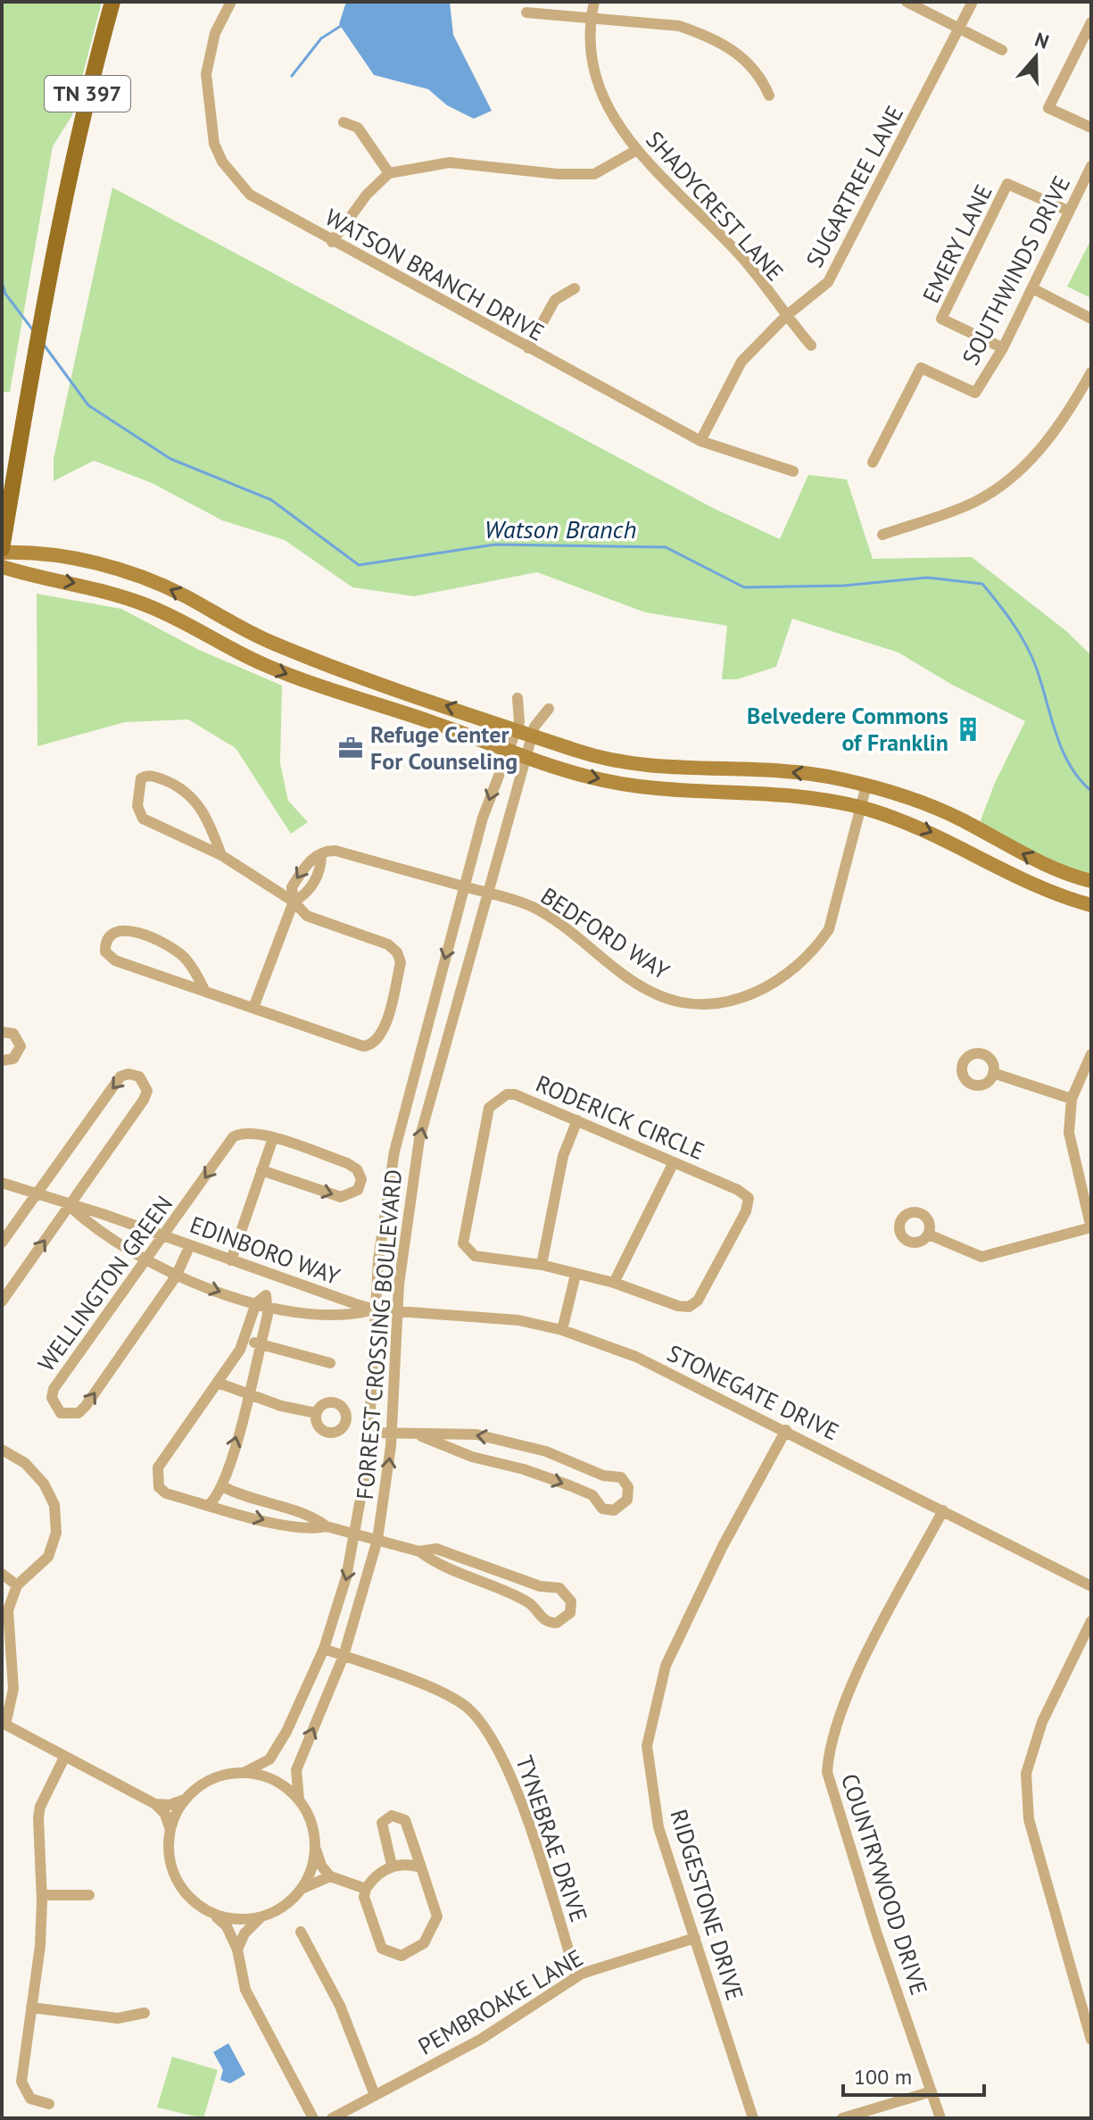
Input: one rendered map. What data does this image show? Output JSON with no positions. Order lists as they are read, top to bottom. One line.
{"streets":{"main road":["TN 397"],"street":["SUGARTREE LANE","SHADYCREST LANE","EMERY LANE","SOUTHWINDS DRIVE","WATSON BRANCH DRIVE","BEDFORD WAY","RODERICK CIRCLE","EDINBORO WAY","WELLINGTON GREEN","FORREST CROSSING BOULEVARD","STONEGATE DRIVE","TYNEBRAE DRIVE","COUNTRYWOOD DRIVE","RIDGESTONE DRIVE","PEMBROAKE LANE"]},"crossings":[["SUGARTREE LANE","SHADYCREST LANE"],["SUGARTREE LANE","WATSON BRANCH DRIVE"],["EMERY LANE","SOUTHWINDS DRIVE"],["BEDFORD WAY","FORREST CROSSING BOULEVARD"],["EDINBORO WAY","WELLINGTON GREEN"],["EDINBORO WAY","FORREST CROSSING BOULEVARD"],["EDINBORO WAY","STONEGATE DRIVE"],["FORREST CROSSING BOULEVARD","STONEGATE DRIVE"],["FORREST CROSSING BOULEVARD","TYNEBRAE DRIVE"],["STONEGATE DRIVE","COUNTRYWOOD DRIVE"],["STONEGATE DRIVE","RIDGESTONE DRIVE"],["TYNEBRAE DRIVE","PEMBROAKE LANE"],["RIDGESTONE DRIVE","PEMBROAKE LANE"]],"water":["Watson Branch"],"places":{"building":["Belvedere Commons of Franklin"],"office":["Refuge Center For Counseling"]},"scale_bar":"100 m","north":"top"}
